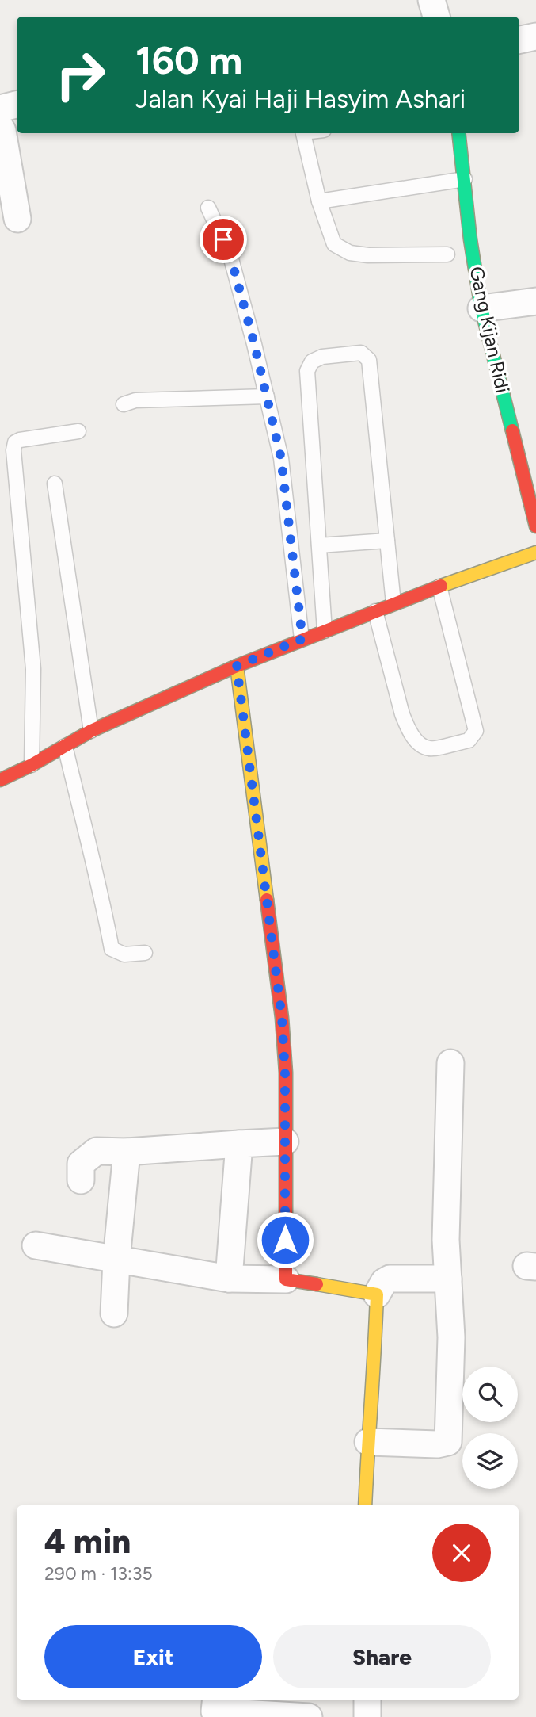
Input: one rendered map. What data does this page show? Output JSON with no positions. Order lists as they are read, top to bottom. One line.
{"streets":{"street":["Gang Kijan Ridi"]},"page":{"turn":["160 m","Jalan Kyai Haji Hasyim Ashari"],"heading":["4 min","290 m · 13:35"],"buttons":["Exit","Share"]}}
